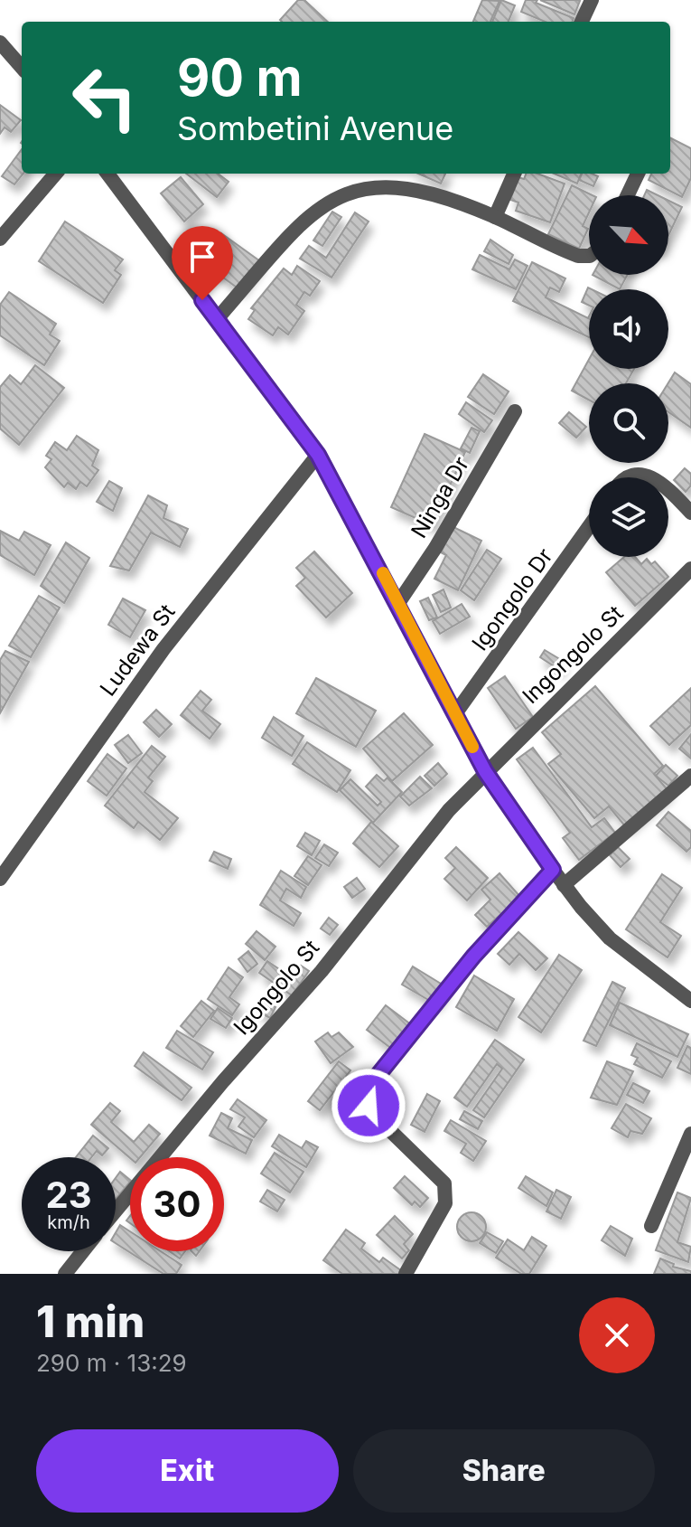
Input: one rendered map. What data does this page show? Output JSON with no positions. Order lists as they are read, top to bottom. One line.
{"streets":{"street":["Ninga Dr","Igongolo Dr","Ludewa St","Ingongolo St","Igongolo St"]},"crossings":[["Ingongolo St","Igongolo St"]],"north":"bottom right","page":{"turn":["90 m","Sombetini Avenue"],"speed":"23 km/h","limit":"30","heading":["1 min","290 m · 13:29"],"buttons":["Exit","Share"]}}
